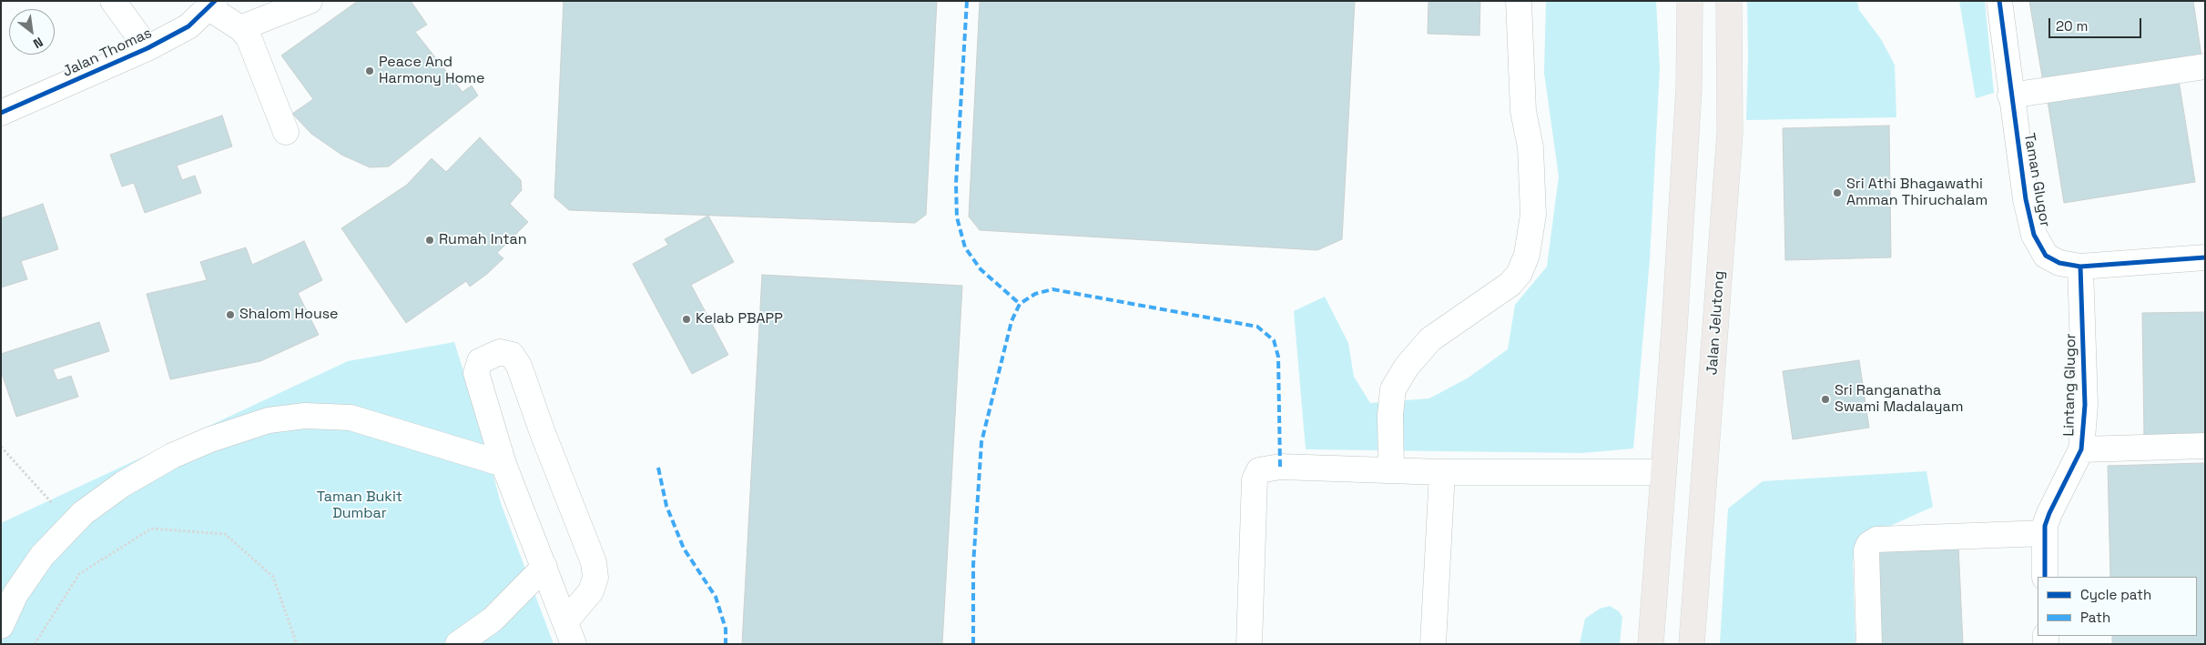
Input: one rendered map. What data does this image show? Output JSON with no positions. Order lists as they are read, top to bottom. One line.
{"streets":{"main road":["Jalan Jelutong"],"street":["Jalan Thomas","Taman Glugor","Lintang Glugor"]},"crossings":[["Taman Glugor","Lintang Glugor"]],"parks":["Taman Bukit Dumbar"],"places":["Peace And Harmony Home","Sri Athi Bhagawathi Amman Thiruchalam","Rumah Intan","Shalom House","Kelab PBAPP","Sri Ranganatha Swami Madalayam"],"legend":["Cycle path","Path"],"scale_bar":"20 m","north":"bottom right"}
